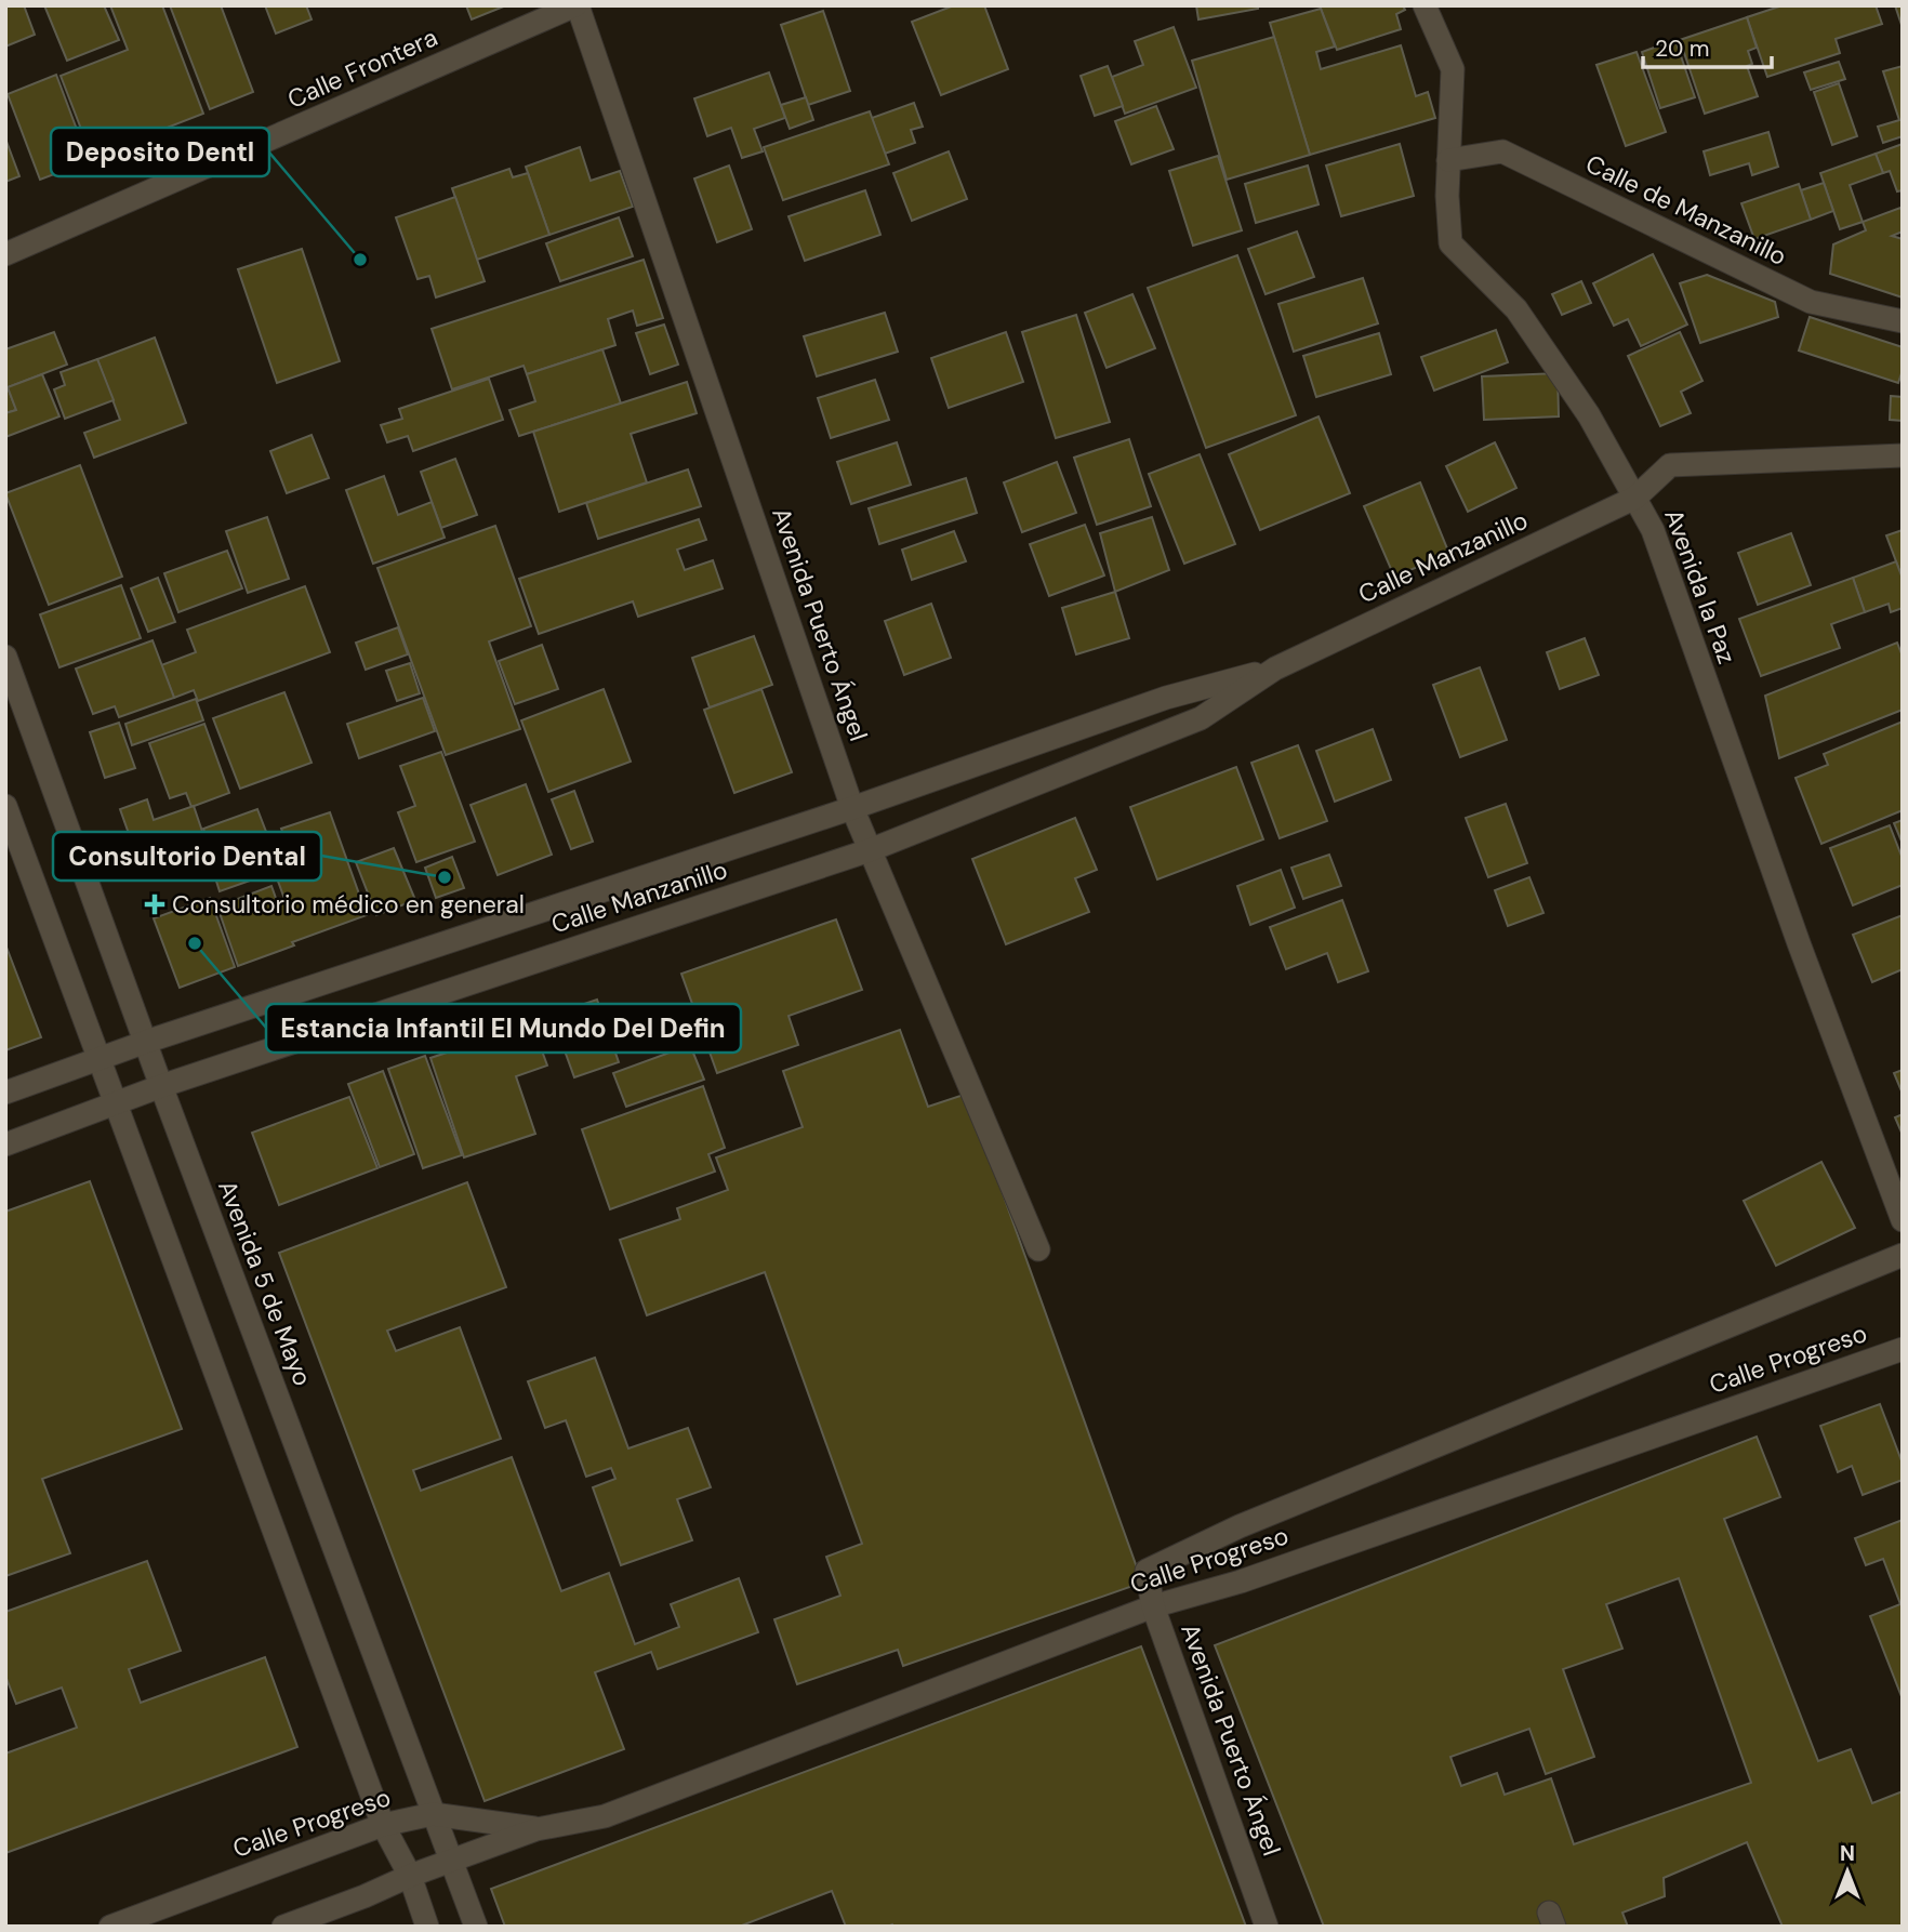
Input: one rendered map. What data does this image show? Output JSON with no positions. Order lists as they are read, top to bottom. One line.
{"streets":{"street":["Calle Frontera","Calle de Manzanillo","Calle Manzanillo","Avenida la Paz","Avenida Puerto Ángel","Avenida 5 de Mayo","Calle Progreso"]},"crossings":[["Calle Frontera","Avenida Puerto Ángel"],["Calle de Manzanillo","Avenida la Paz"],["Calle Manzanillo","Avenida la Paz"],["Calle Manzanillo","Avenida Puerto Ángel"],["Calle Manzanillo","Avenida 5 de Mayo"],["Avenida Puerto Ángel","Calle Progreso"],["Avenida 5 de Mayo","Calle Progreso"]],"places":{"other":["Deposito Dentl","Consultorio Dental","Estancia Infantil El Mundo Del Defin"],"health":["Consultorio médico en general"]},"scale_bar":"20 m","north":"top"}
